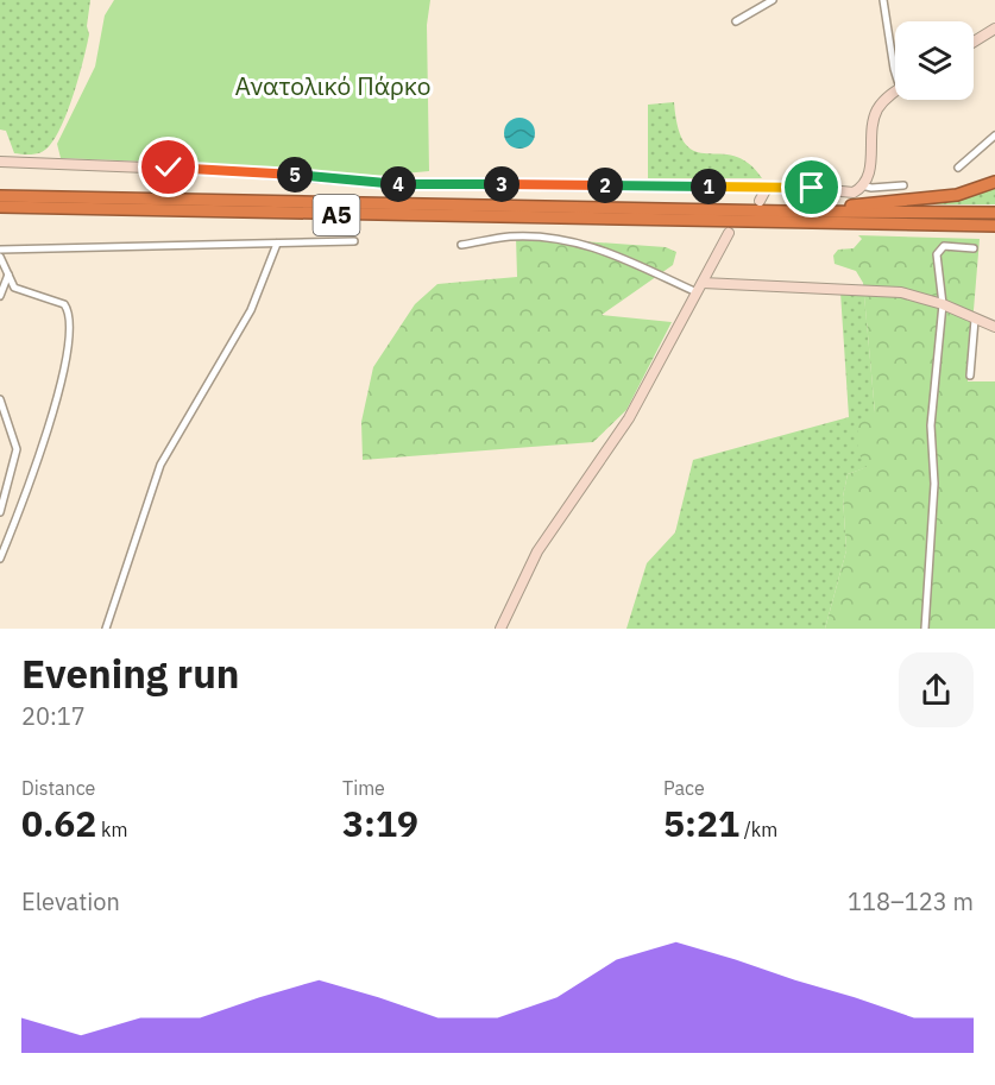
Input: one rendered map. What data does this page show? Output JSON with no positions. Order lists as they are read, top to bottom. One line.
{"streets":{"highway":["Α5"]},"parks":["Ανατολικό Πάρκο"],"page":{"pins":["5","3","4","2","1"],"heading":["Evening run","20:17"],"stats":[["Distance","0.62 km"],["Time","3:19"],["Pace","5:21 /km"]],"chart":["Elevation","118–123 m"]}}
